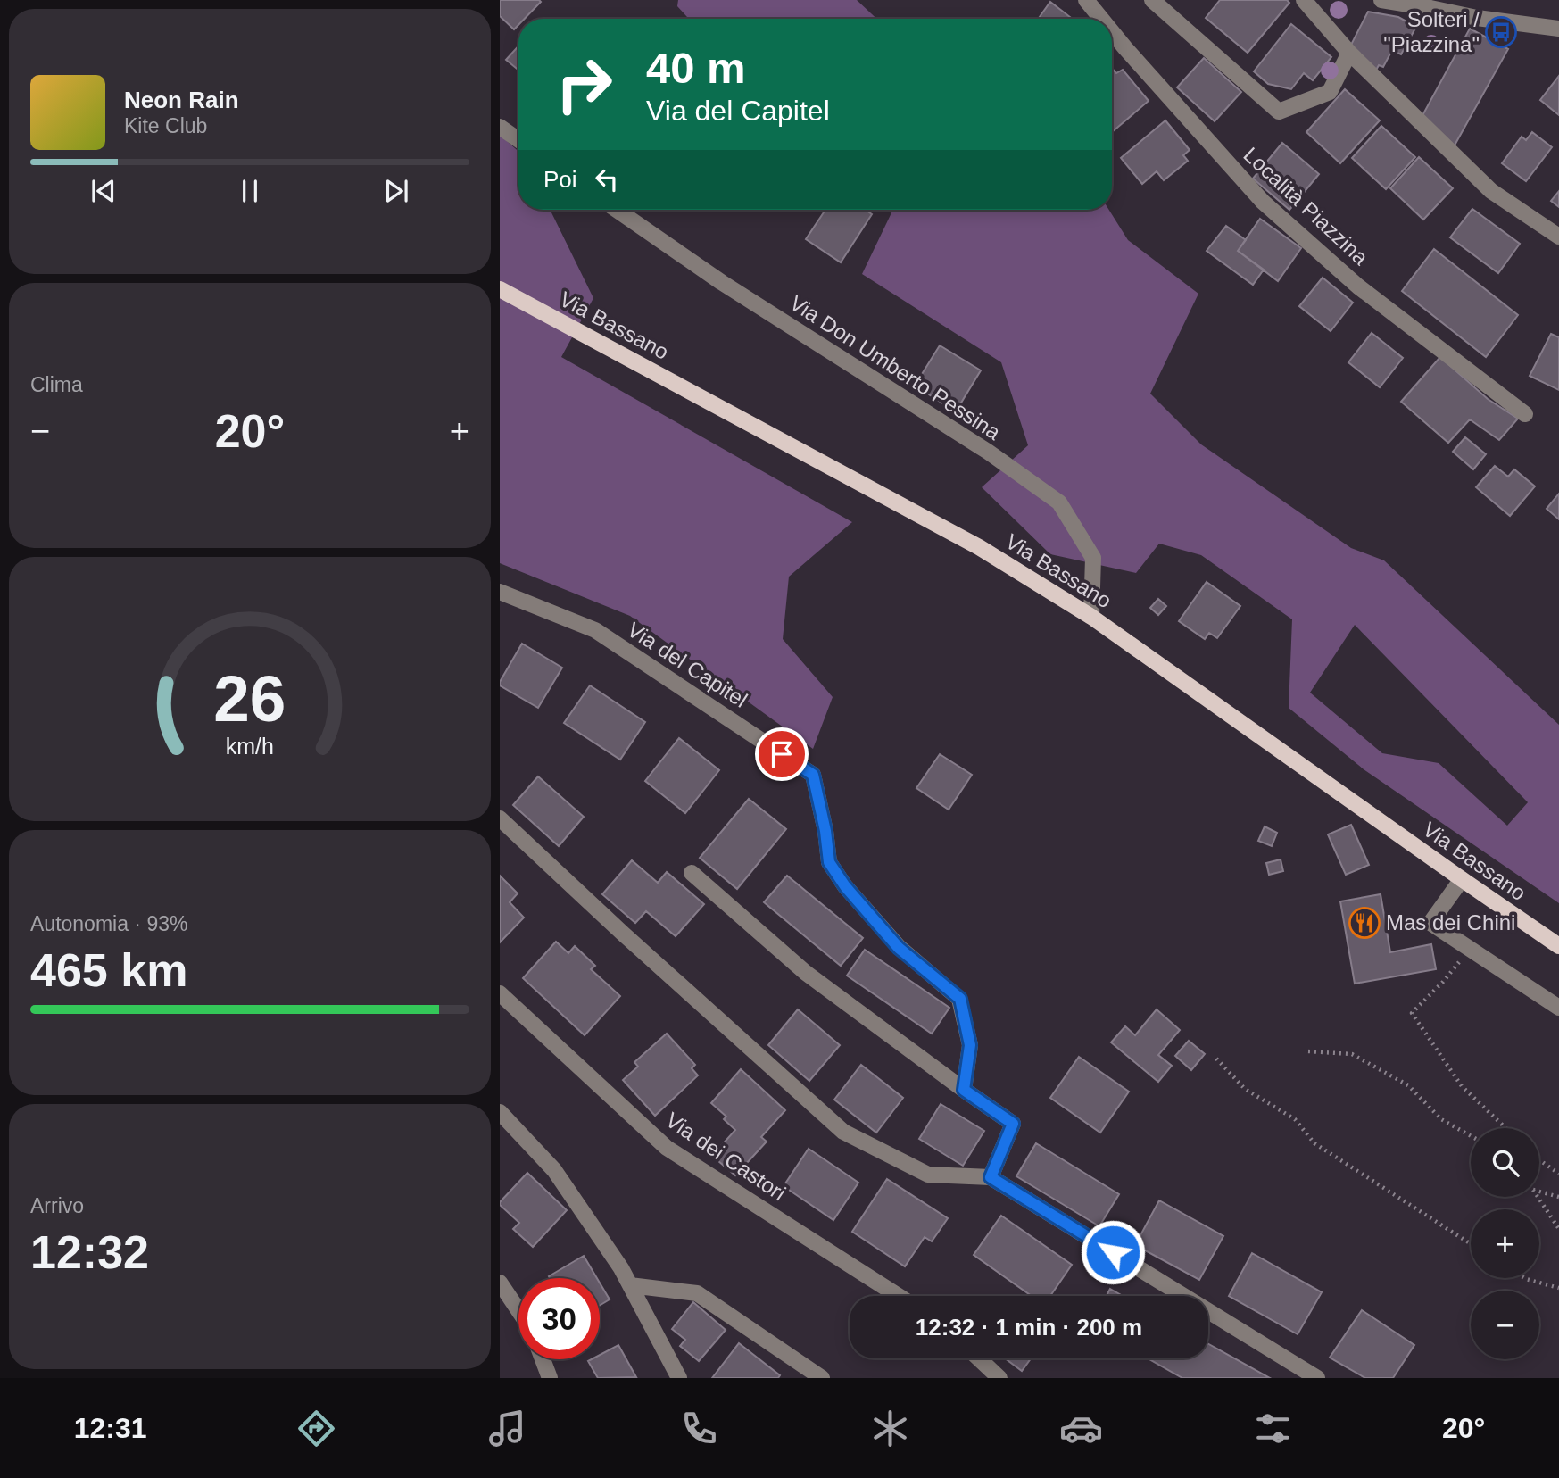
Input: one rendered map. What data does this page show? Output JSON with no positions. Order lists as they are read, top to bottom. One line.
{"streets":{"main road":["Via Bassano"],"street":["Località Piazzina","Via Don Umberto Pessina","Via del Capitel","Via dei Castori"]},"crossings":[["Via Bassano","Via Don Umberto Pessina"]],"places":{"bus stop":["Solteri / \"Piazzina\""],"restaurant":["Mas dei Chini"]},"page":{"turn":["40 m","Via del Capitel"],"song":["Neon Rain","Kite Club"],"then":"Poi","tile":["Clima",["Autonomia · 93%","465 km"],["Arrivo","12:32"]],"heat":["−","20°","+"],"map_buttons":["+","−"],"limit":"30","trip":"12:32 · 1 min · 200 m","tabs":["12:31","20°"],"gauge":["26","km/h"]}}
